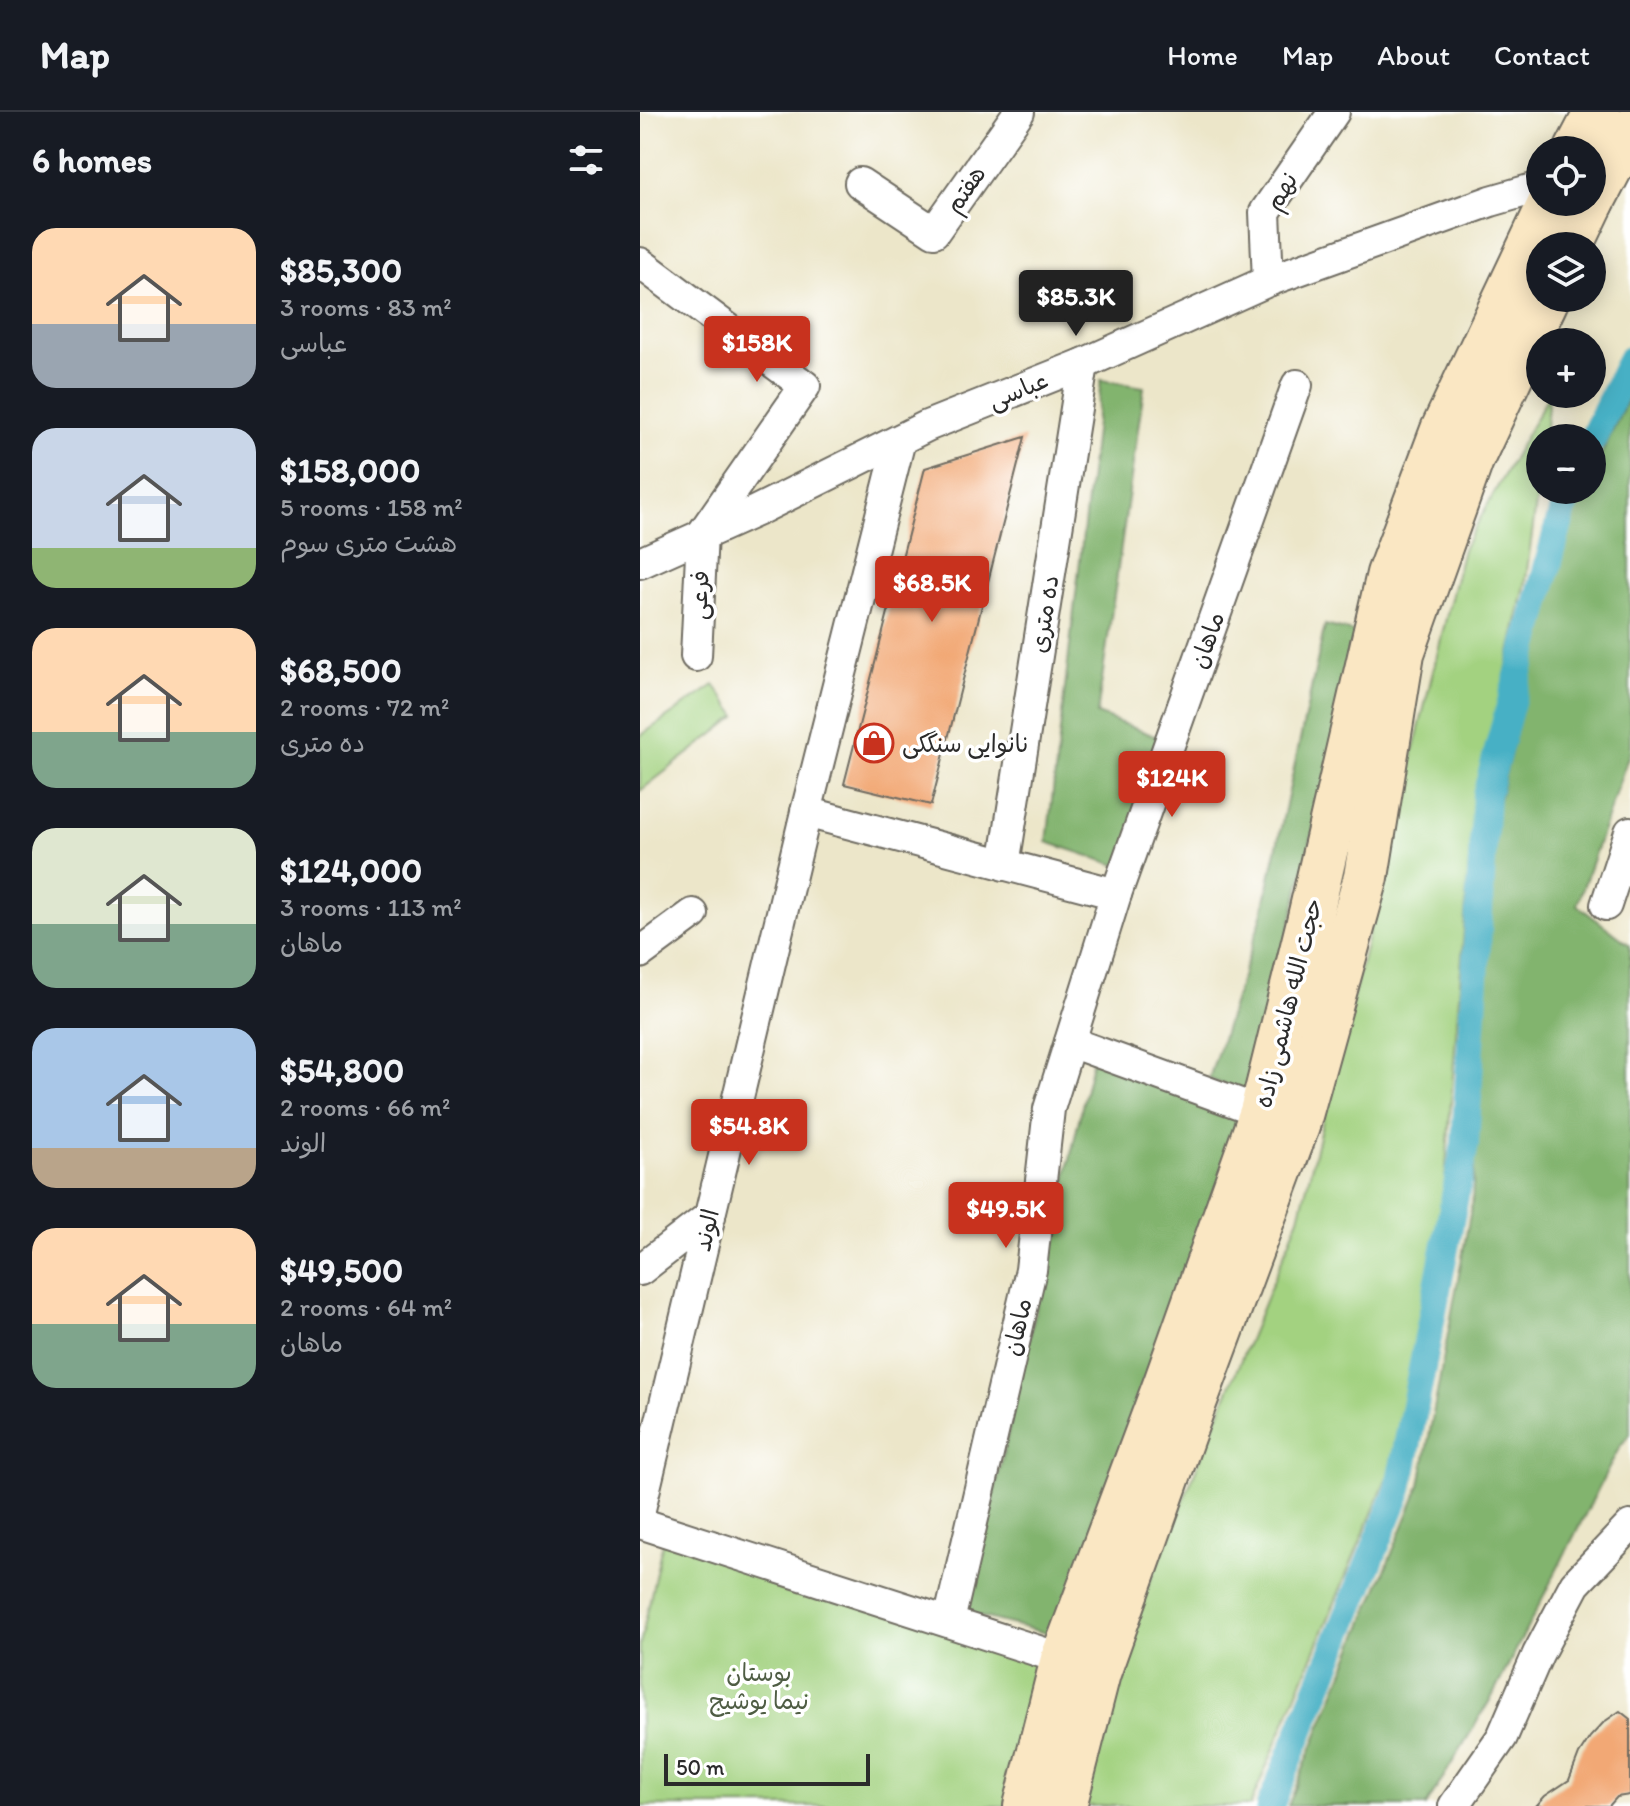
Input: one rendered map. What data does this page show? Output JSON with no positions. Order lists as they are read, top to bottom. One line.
{"streets":{"street":["هفتم","نهم","عباسی","فرعی","ده متری","ماهان","حجت الله هاشمی زاده","الوند"]},"crossings":[["نهم","عباسی"],["عباسی","فرعی"],["عباسی","ده متری"],["عباسی","الوند"]],"parks":["بوستان نیما یوشیج"],"places":{"shop":["نانوایی سنگکی"]},"scale_bar":"50 m","page":{"header":"Map","nav":["Home","Map","About","Contact"],"heading":"6 homes","map_buttons":["+","−"],"list":[{"name":"$85,300","note":"3 rooms · 83 m² · عباسی"},{"name":"$158,000","note":"5 rooms · 158 m² · هشت متری سوم"},{"name":"$68,500","note":"2 rooms · 72 m² · ده متری"},{"name":"$124,000","note":"3 rooms · 113 m² · ماهان"},{"name":"$54,800","note":"2 rooms · 66 m² · الوند"},{"name":"$49,500","note":"2 rooms · 64 m² · ماهان"}],"price":["$85.3K","$158K","$68.5K","$124K","$54.8K","$49.5K"],"scale":"50 m"}}
